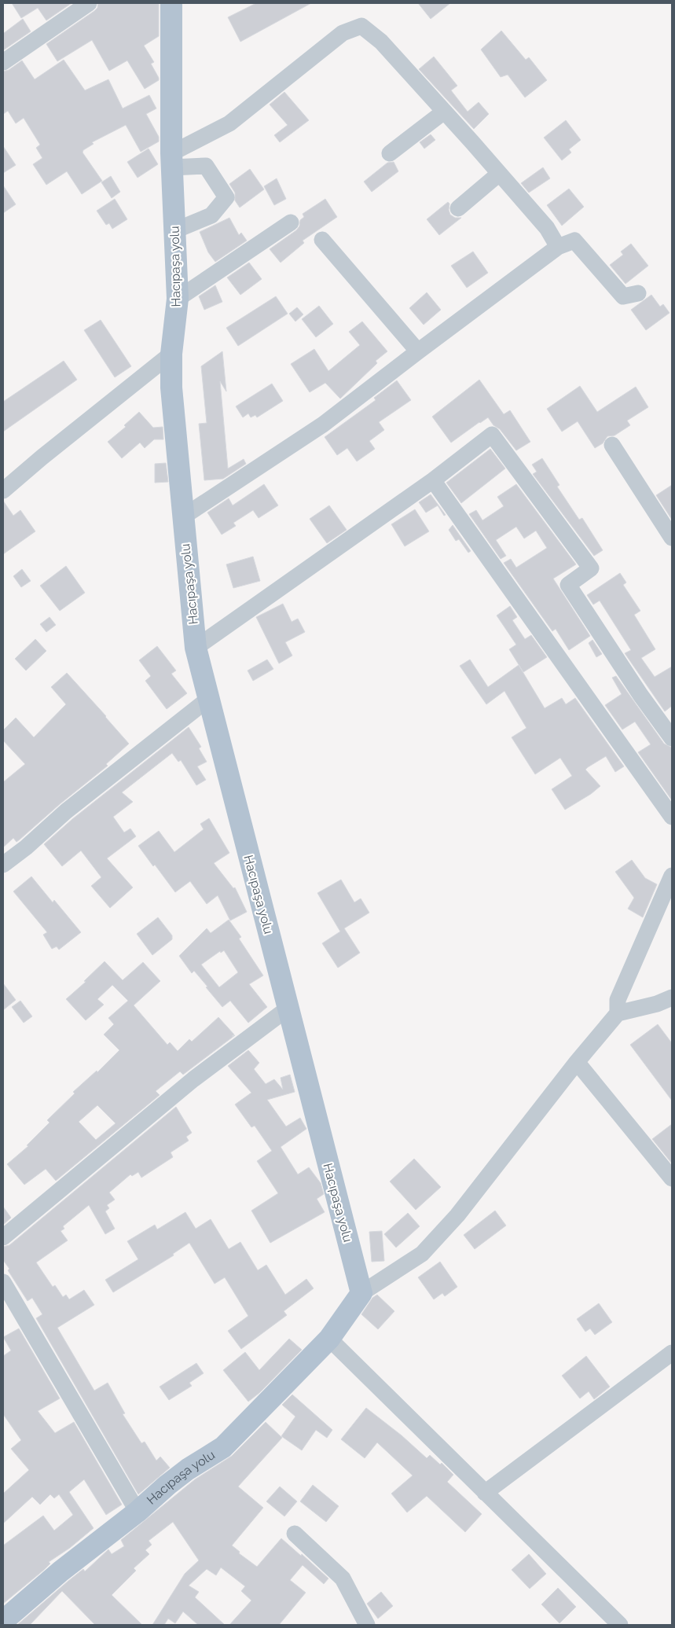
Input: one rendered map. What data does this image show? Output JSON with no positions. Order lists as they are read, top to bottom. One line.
{"streets":{"main road":["Hacıpaşa yolu"]}}
